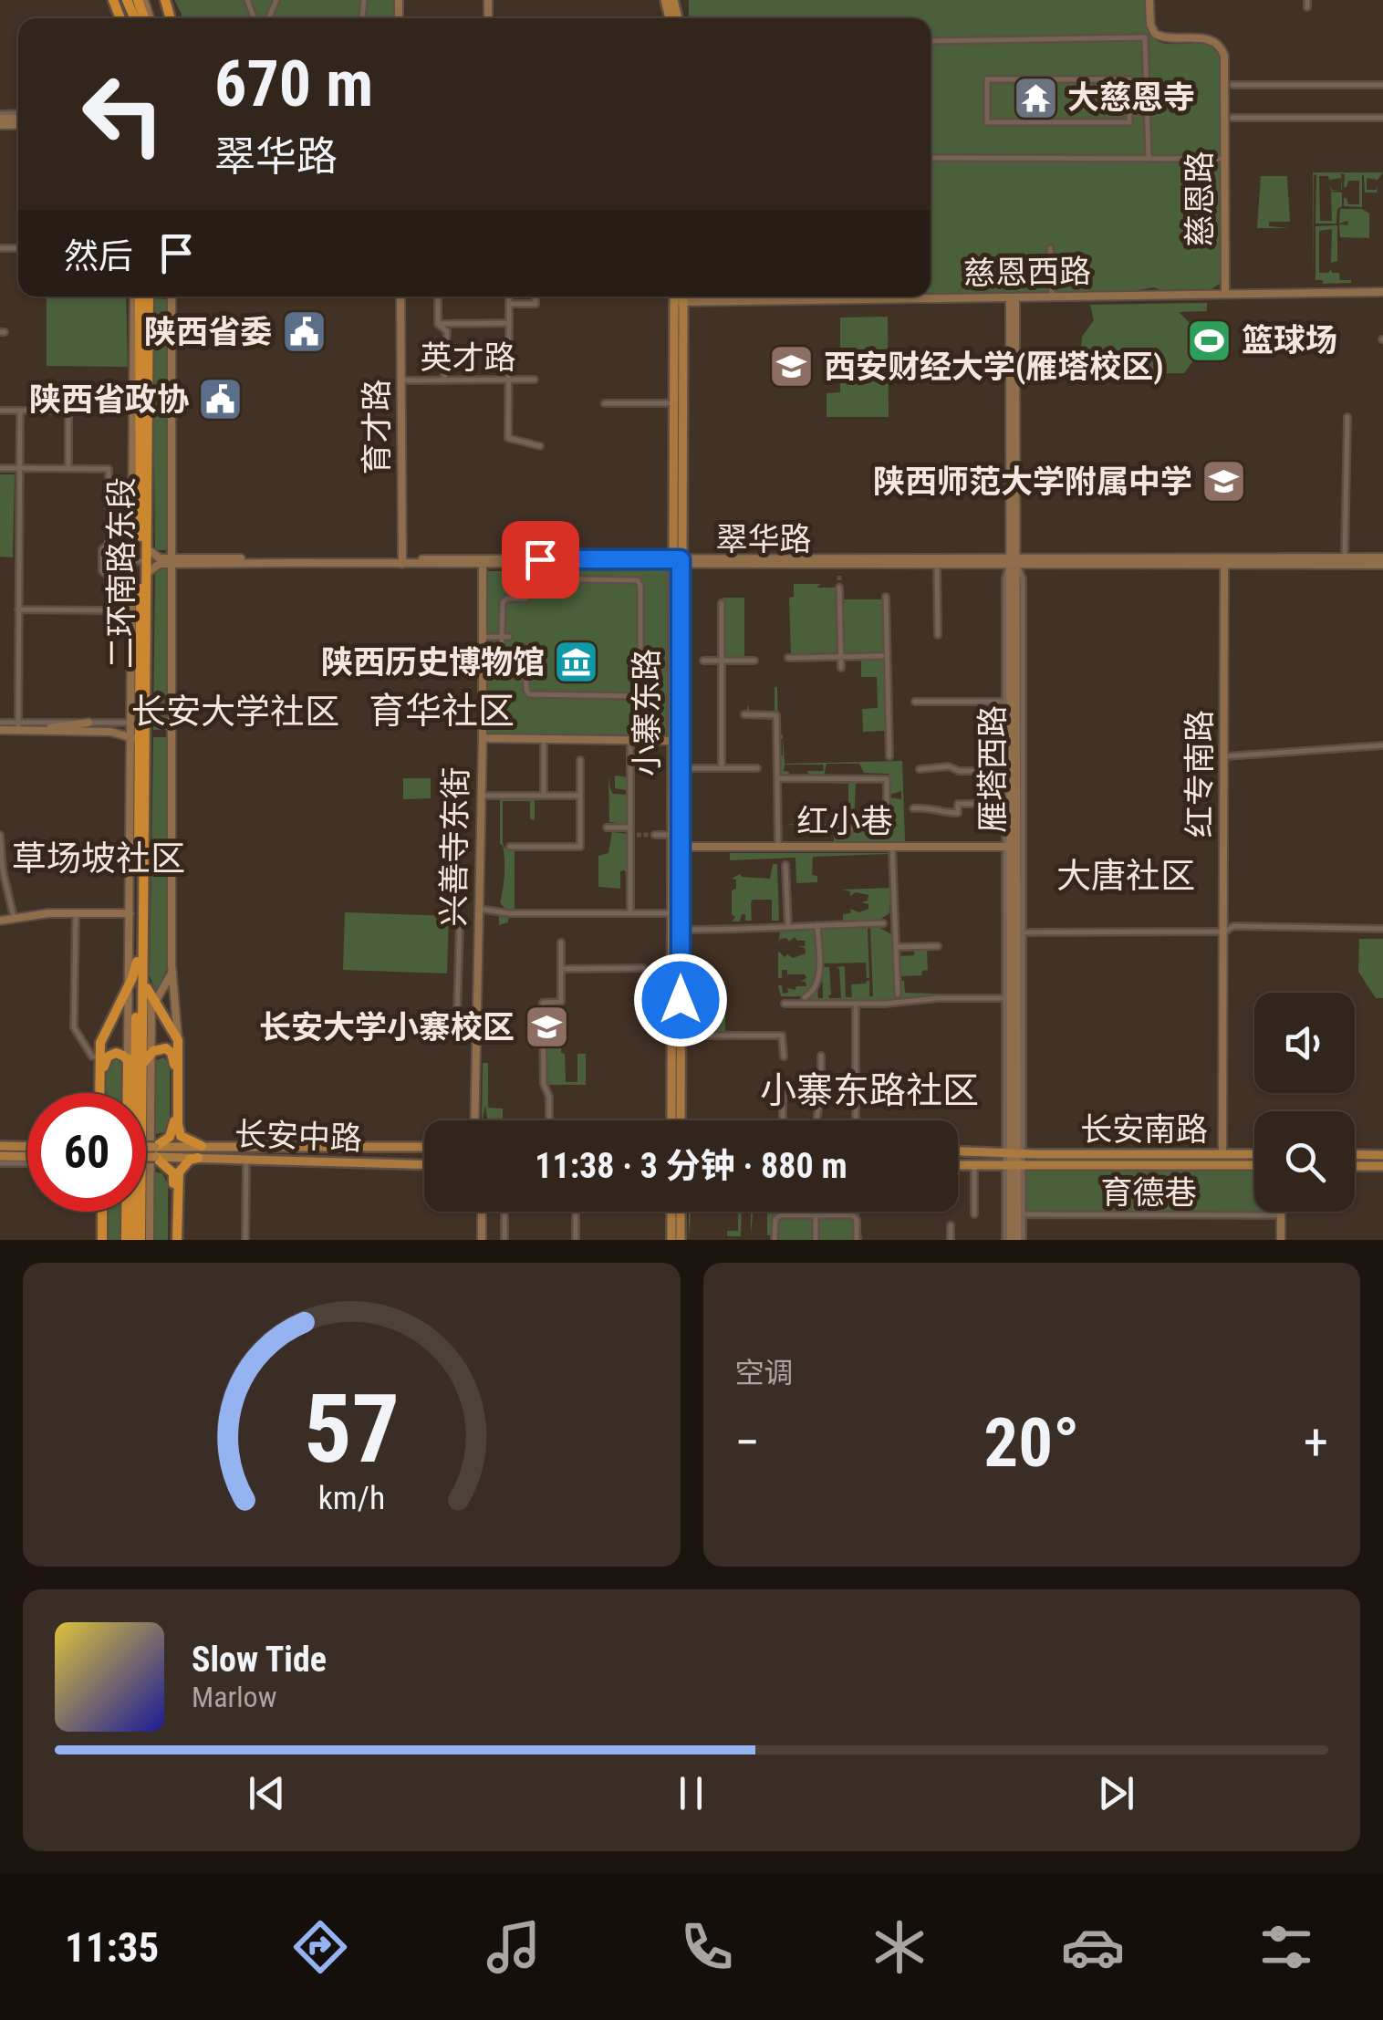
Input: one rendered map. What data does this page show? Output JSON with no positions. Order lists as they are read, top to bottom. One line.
{"streets":{"highway":["二环南路东段"],"main road":["慈恩路","慈恩西路","育才路","翠华路","小寨东路","雁塔西路","红专南路","红小巷","兴善寺东街","长安南路","长安中路"],"street":["英才路","育德巷"]},"crossings":[["慈恩路","慈恩西路"],["慈恩西路","小寨东路"],["慈恩西路","雁塔西路"],["英才路","育才路"],["育才路","翠华路"],["翠华路","二环南路东段"],["翠华路","小寨东路"],["翠华路","雁塔西路"],["翠华路","红专南路"],["翠华路","兴善寺东街"],["小寨东路","红小巷"],["雁塔西路","红小巷"],["雁塔西路","长安南路"],["雁塔西路","育德巷"],["红专南路","长安南路"]],"districts":["育华社区","长安大学社区","草场坡社区","大唐社区","小寨东路社区"],"places":{"temple":["大慈恩寺"],"public building":["陕西省委","陕西省政协"],"sports":["篮球场"],"school or university":["西安财经大学(雁塔校区)","陕西师范大学附属中学","长安大学小寨校区"],"museum":["陕西历史博物馆"]},"page":{"turn":["670 m","翠华路"],"then":"然后","limit":"60","trip":"11:38 · 3 分钟 · 880 m","tile":"空调","heat":["−","20°","+"],"song":["Slow Tide","Marlow"],"tabs":"11:35","gauge":["57","km/h"]}}
